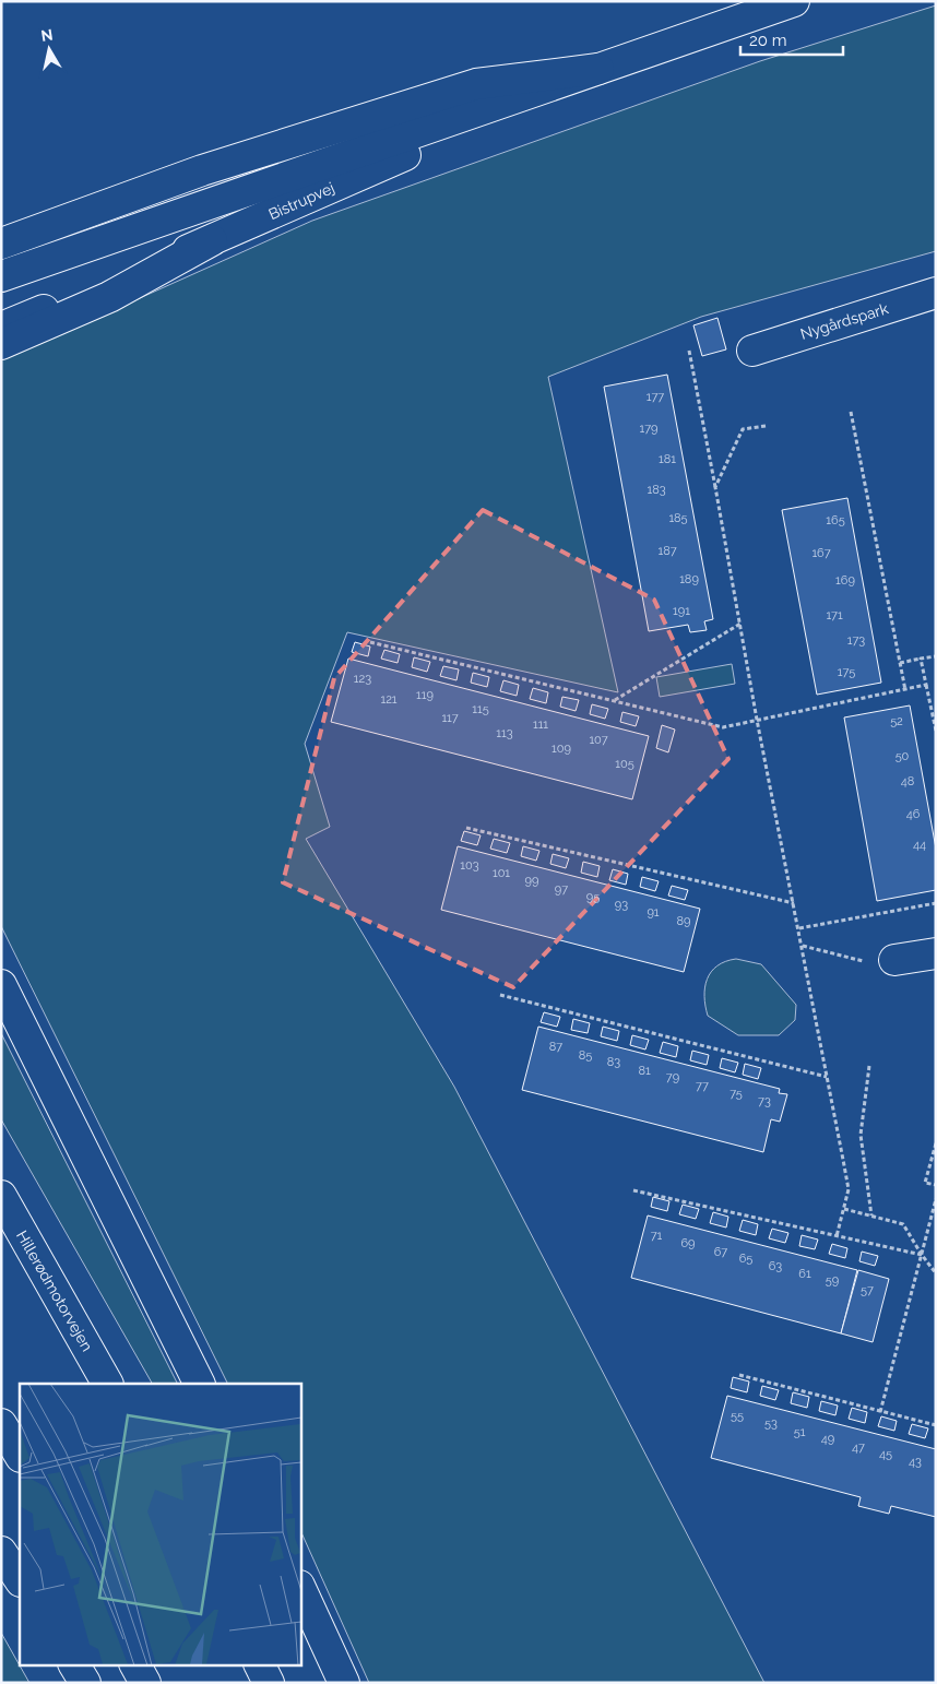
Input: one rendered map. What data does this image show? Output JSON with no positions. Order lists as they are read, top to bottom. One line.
{"streets":{"main road":["Bistrupvej","Nygårdspark","Hillerødmotorvejen"]},"house_numbers":["177","179","181","183","185","165","187","167","189","169","191","171","173","175","123","119","121","115","117","52","111","113","107","109","50","105","48","46","44","103","101","99","97","95","93","91","89","87","85","83","81","79","77","75","73","71","69","67","65","63","61","59","57","55","53","51","49","47","45","43"],"scale_bar":"20 m","north":"top"}
